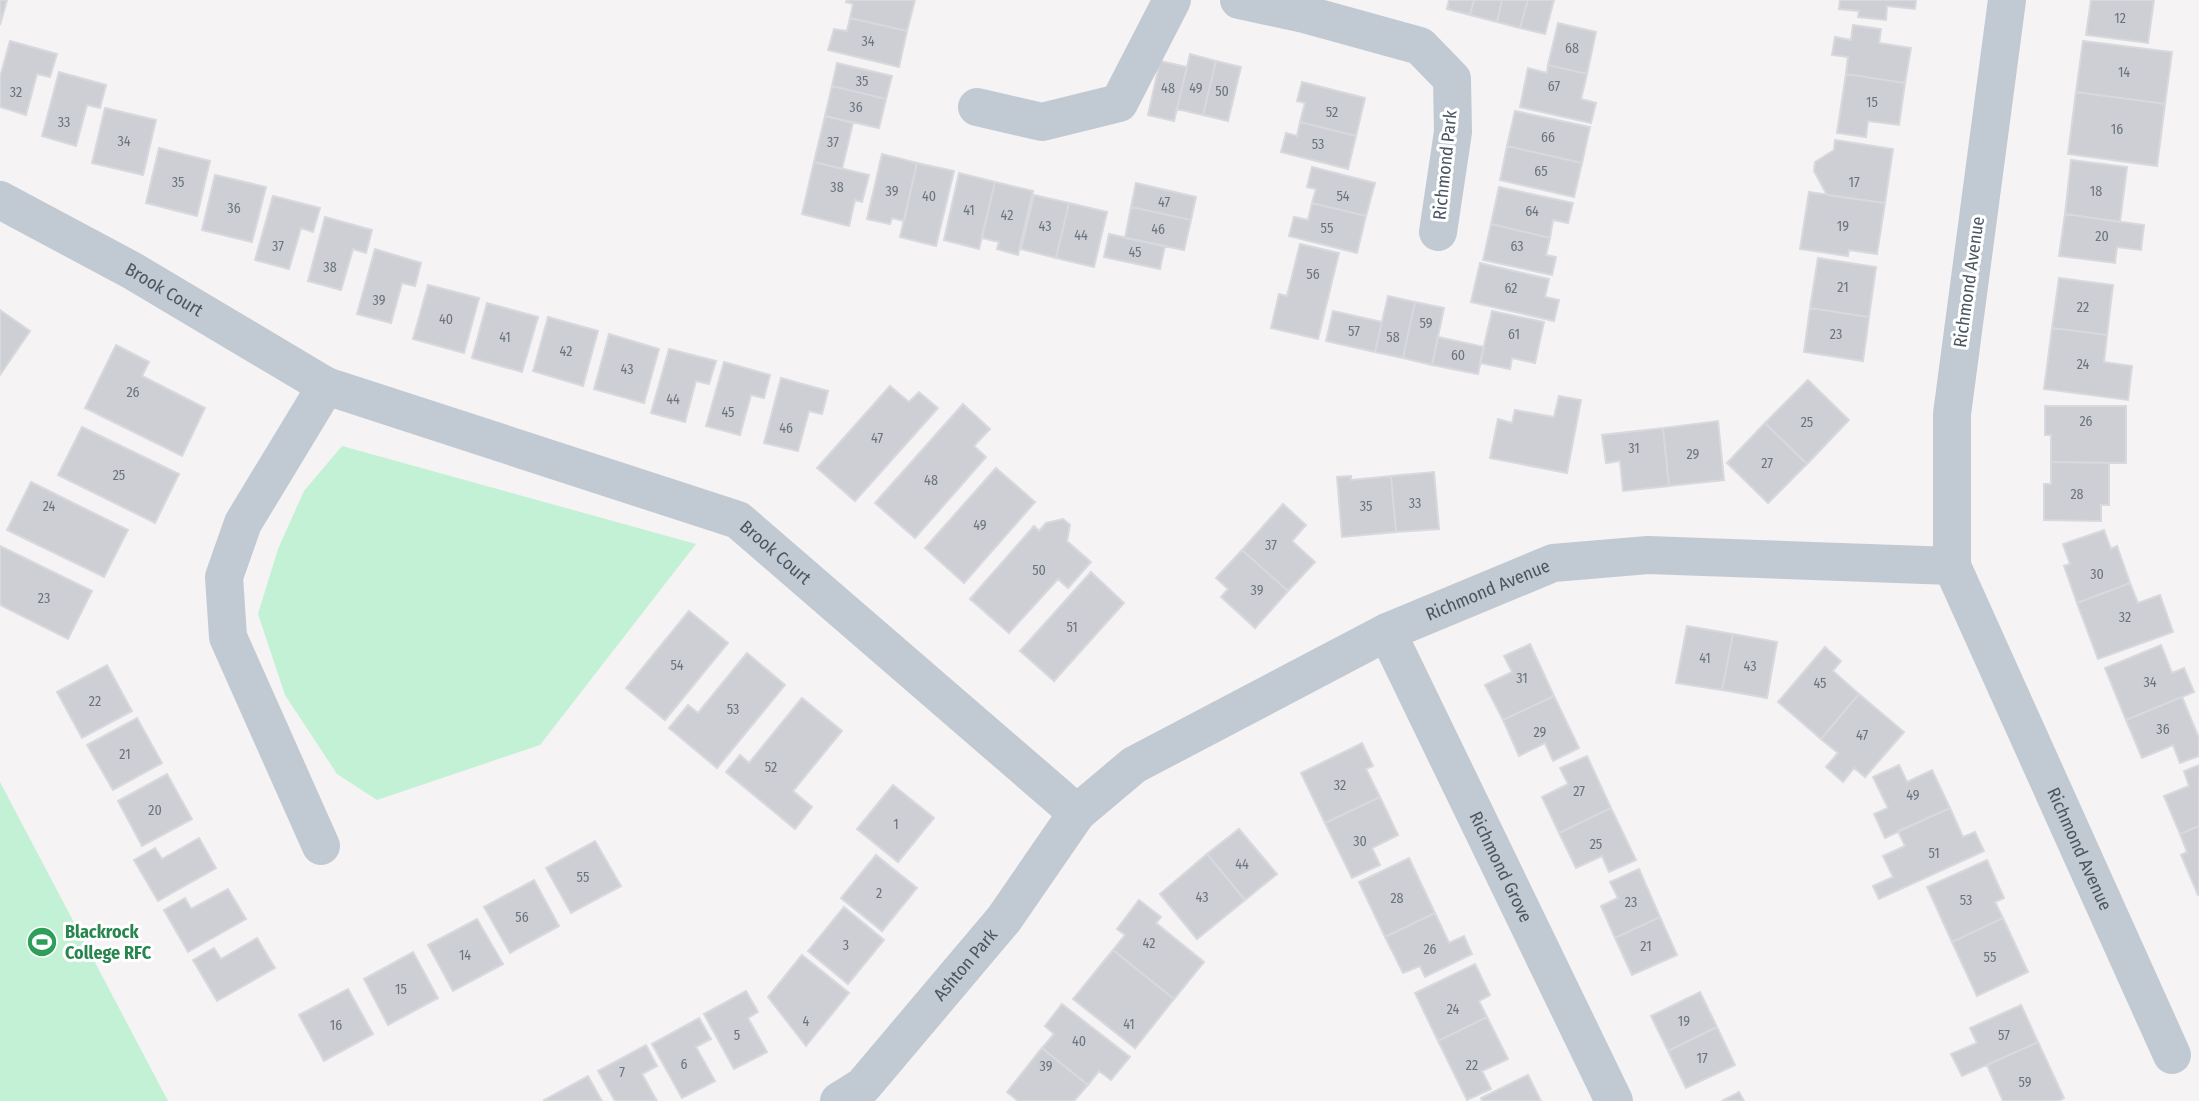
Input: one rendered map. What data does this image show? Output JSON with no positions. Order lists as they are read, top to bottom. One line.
{"streets":{"street":["Richmond Park","Richmond Avenue","Brook Court","Richmond Grove","Ashton Park"]},"crossings":[["Richmond Avenue","Brook Court"],["Richmond Avenue","Richmond Grove"],["Richmond Avenue","Ashton Park"],["Brook Court","Ashton Park"]],"places":{"sports":["Blackrock College RFC"]},"house_numbers":["12","34","68","14","35","67","48","49","50","32","15","36","52","33","16","66","34","37","53","65","35","17","38","39","18","40","54","47","36","41","64","42","43","19","55","46","44","20","37","63","45","38","56","21","62","39","22","40","59","57","61","23","41","58","42","60","24","43","26","44","45","26","25","46","47","31","29","27","25","48","28","33","24","35","49","37","50","30","39","23","32","51","41","54","43","31","34","45","22","53","36","29","47","21","52","32","27","49","20","1","30","25","51","44","55","2","43","28","53","23","56","42","3","21","26","14","55","15","24","4","19","41","16","5","57","40","17","6","22","39","7","59"]}
